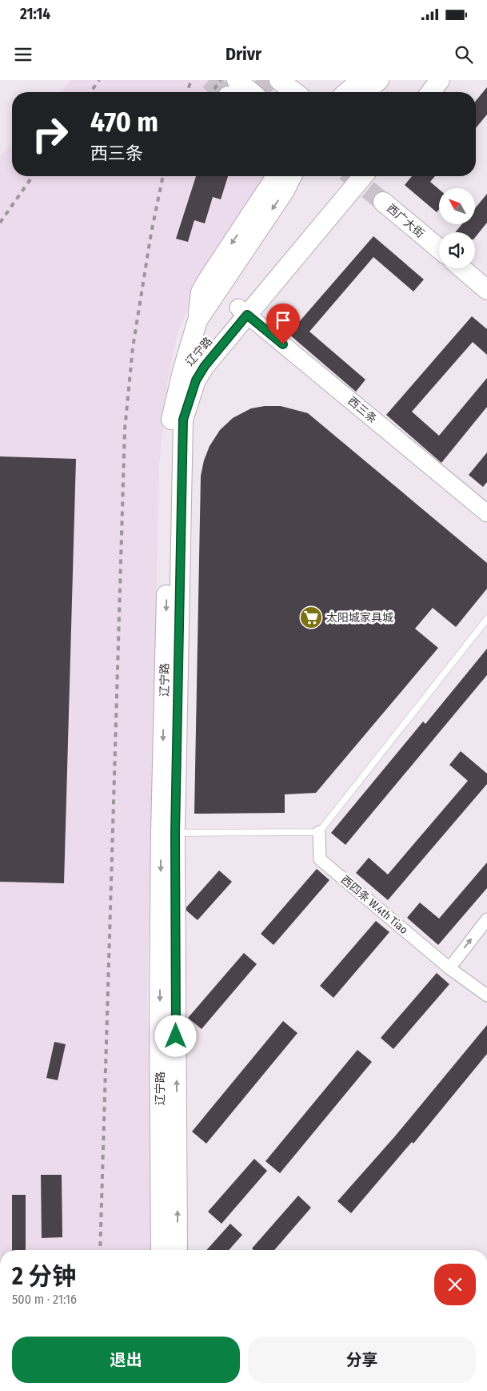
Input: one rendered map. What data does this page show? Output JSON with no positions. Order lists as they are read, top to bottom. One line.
{"streets":{"main road":["西广大街","辽宁路"],"street":["西三条","西四条 W.4th Tiao"]},"crossings":[["辽宁路","西三条"]],"places":{"supermarket":["太阳城家具城"]},"north":"top left","page":{"status":"21:14","header":"Drivr","turn":["470 m","西三条"],"heading":["2 分钟","500 m · 21:16"],"buttons":["退出","分享"]}}
